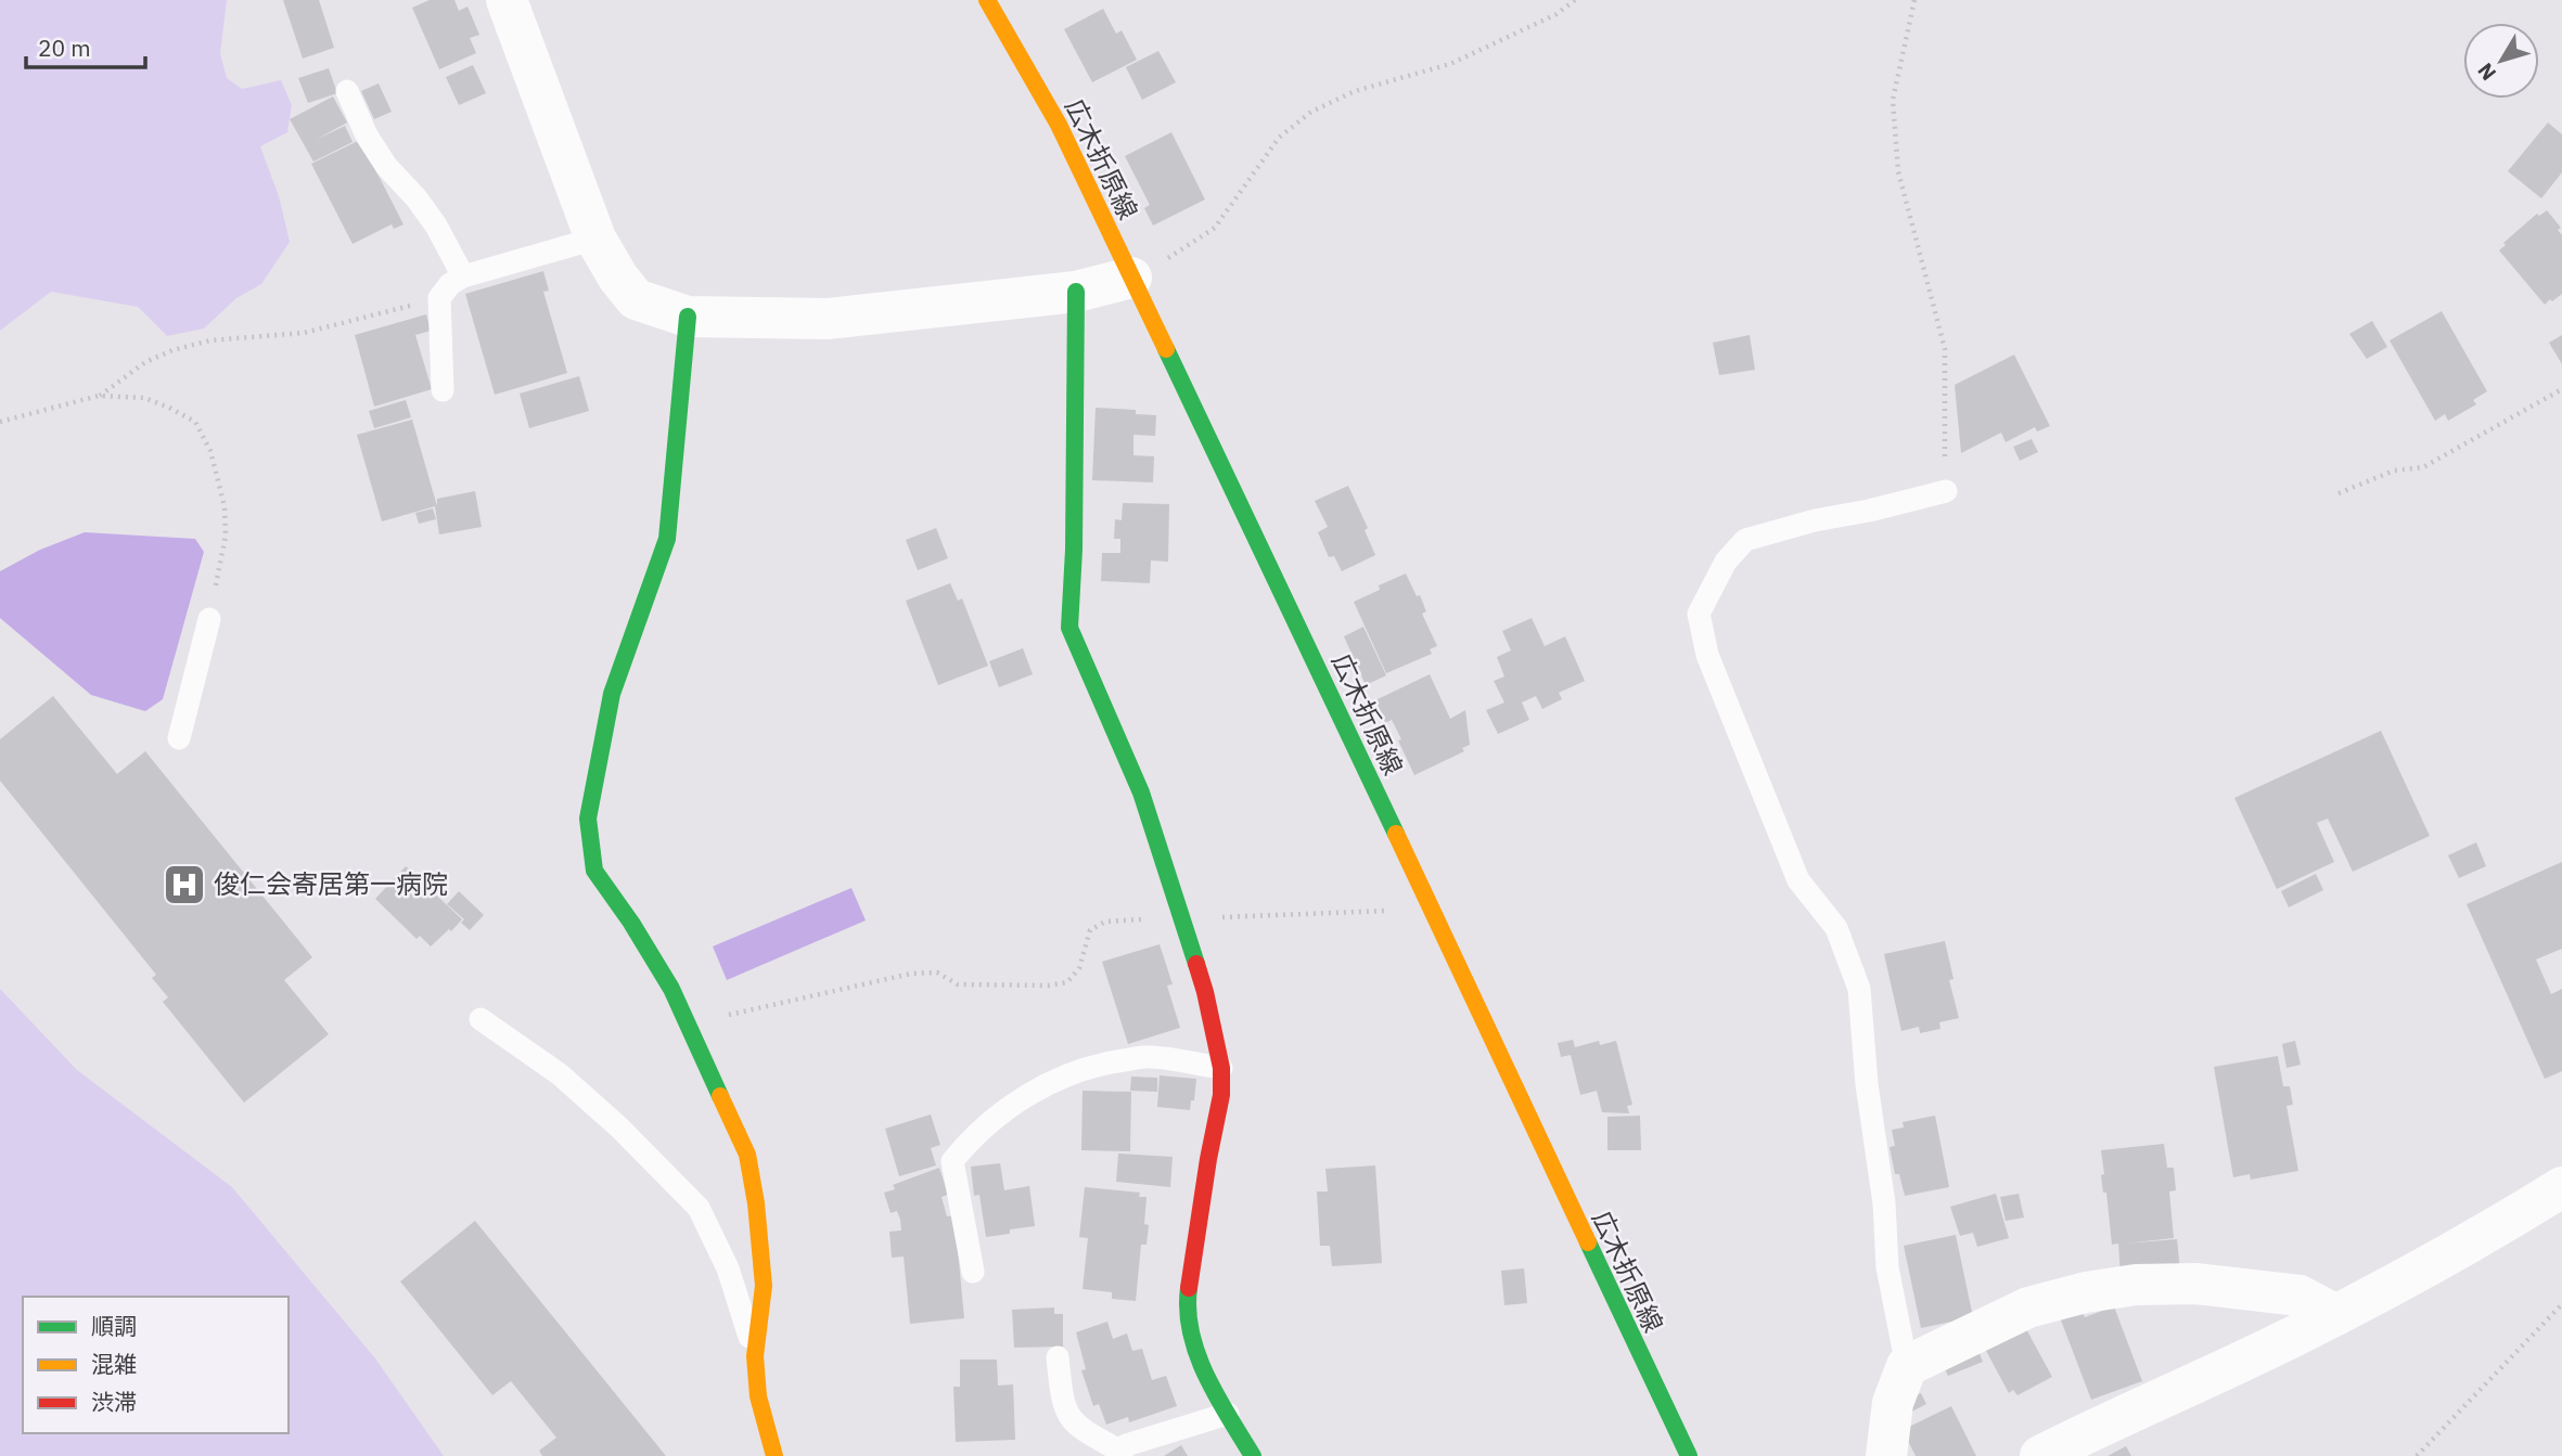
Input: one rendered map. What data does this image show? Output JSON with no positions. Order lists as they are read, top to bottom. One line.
{"streets":{"street":["広木折原線"]},"places":{"hospital":["俊仁会寄居第一病院"]},"legend":["順調","混雑","渋滞"],"scale_bar":"20 m","north":"bottom left"}
